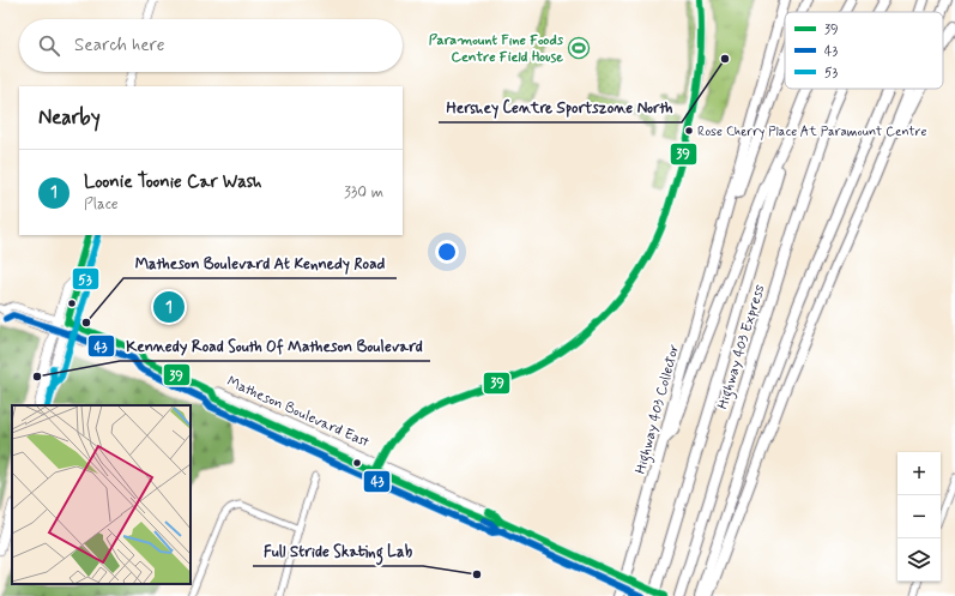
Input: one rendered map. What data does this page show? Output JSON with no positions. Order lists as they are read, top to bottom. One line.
{"streets":{"highway":["Highway 403 Express","Highway 403 Collector"],"street":["Matheson Boulevard East"]},"places":{"sports":["Paramount Fine Foods Centre Field House"],"other":["Hershey Centre Sportszone North","Rose Cherry Place At Paramount Centre","Matheson Boulevard At Kennedy Road","Kennedy Road South Of Matheson Boulevard","Full Stride Skating Lab"]},"lines":["transit line 39","transit line 53","transit line 43"],"legend":["39","43","53"],"page":{"search":"Search here","heading":"Nearby","list":[{"mark":"1","name":"Loonie Toonie Car Wash","note":"Place","value":"330 m"}],"pins":"1","map_buttons":["+","−"]}}
